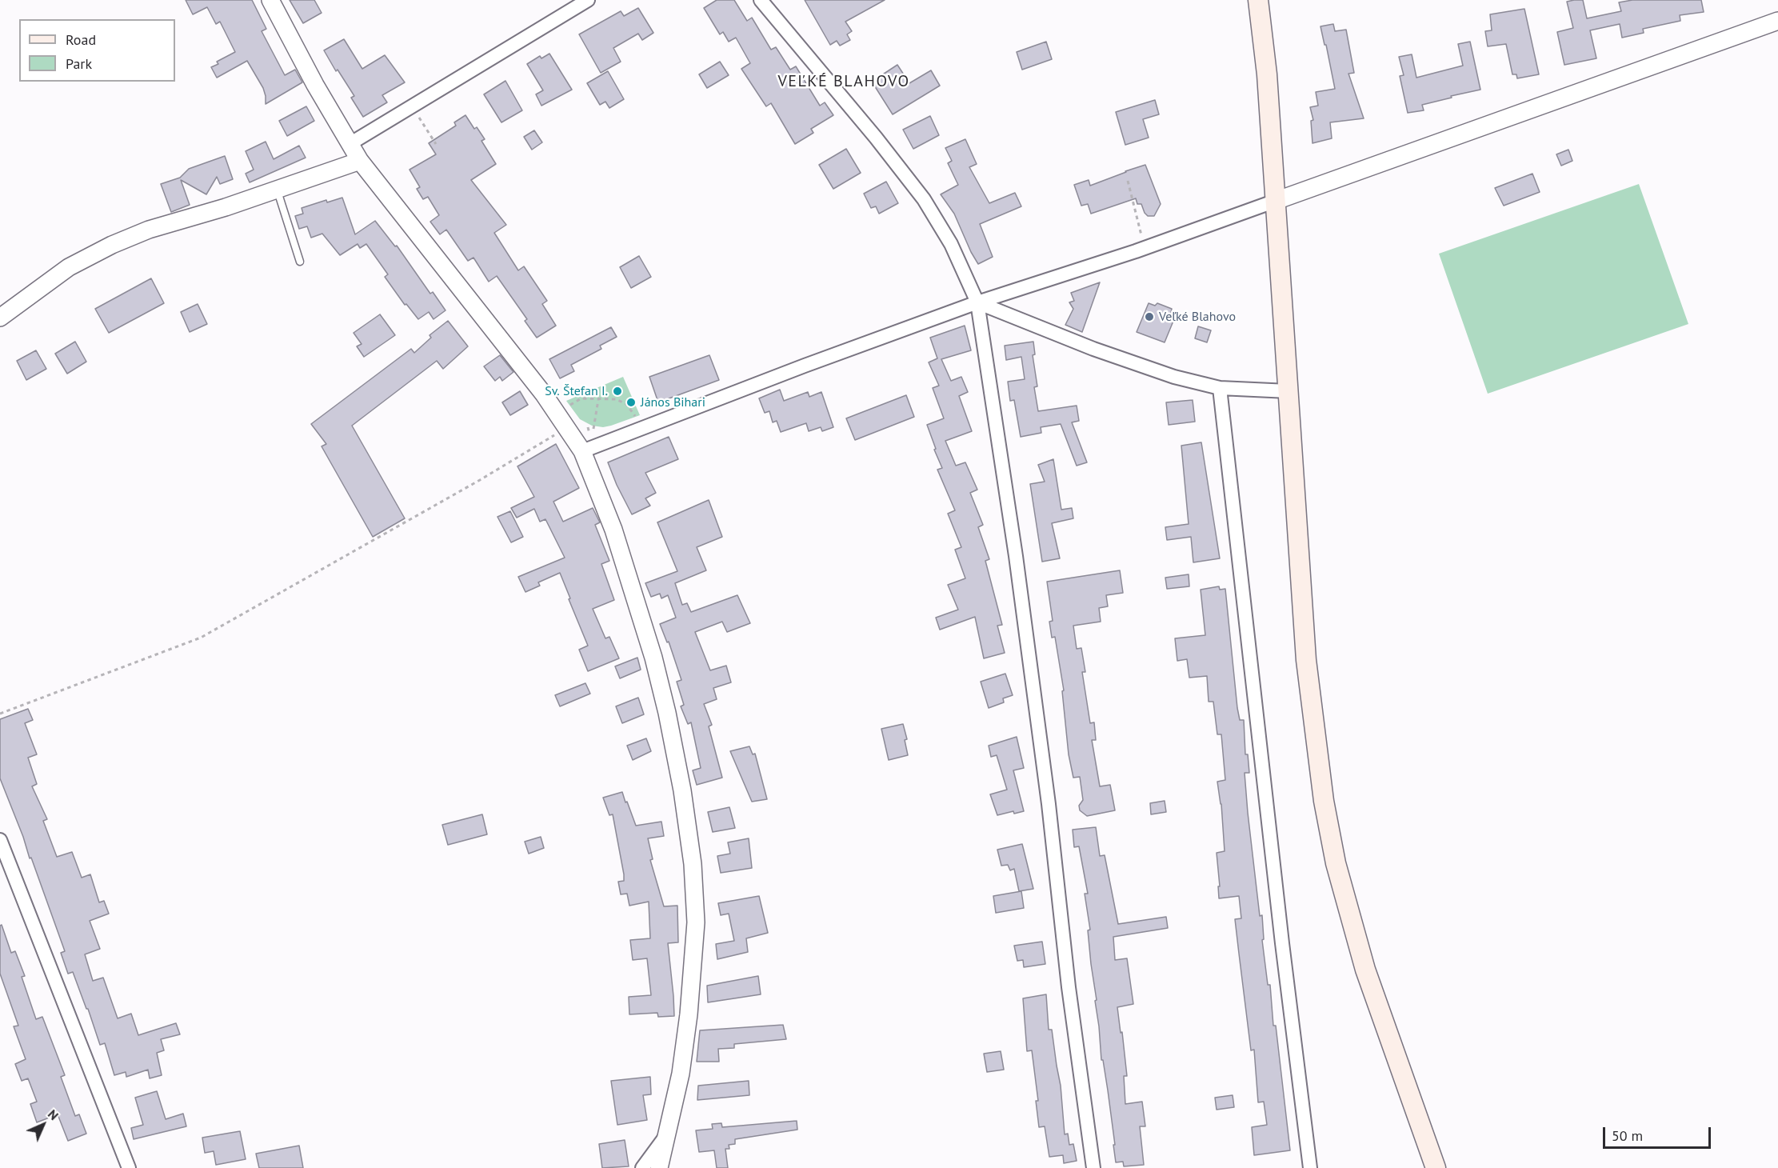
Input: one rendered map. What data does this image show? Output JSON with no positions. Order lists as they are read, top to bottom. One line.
{"districts":["VEĽKÉ BLAHOVO"],"places":["Veľké Blahovo","Sv. Štefan I.","János Bihari"],"legend":["Road","Park"],"scale_bar":"50 m","north":"top right"}
